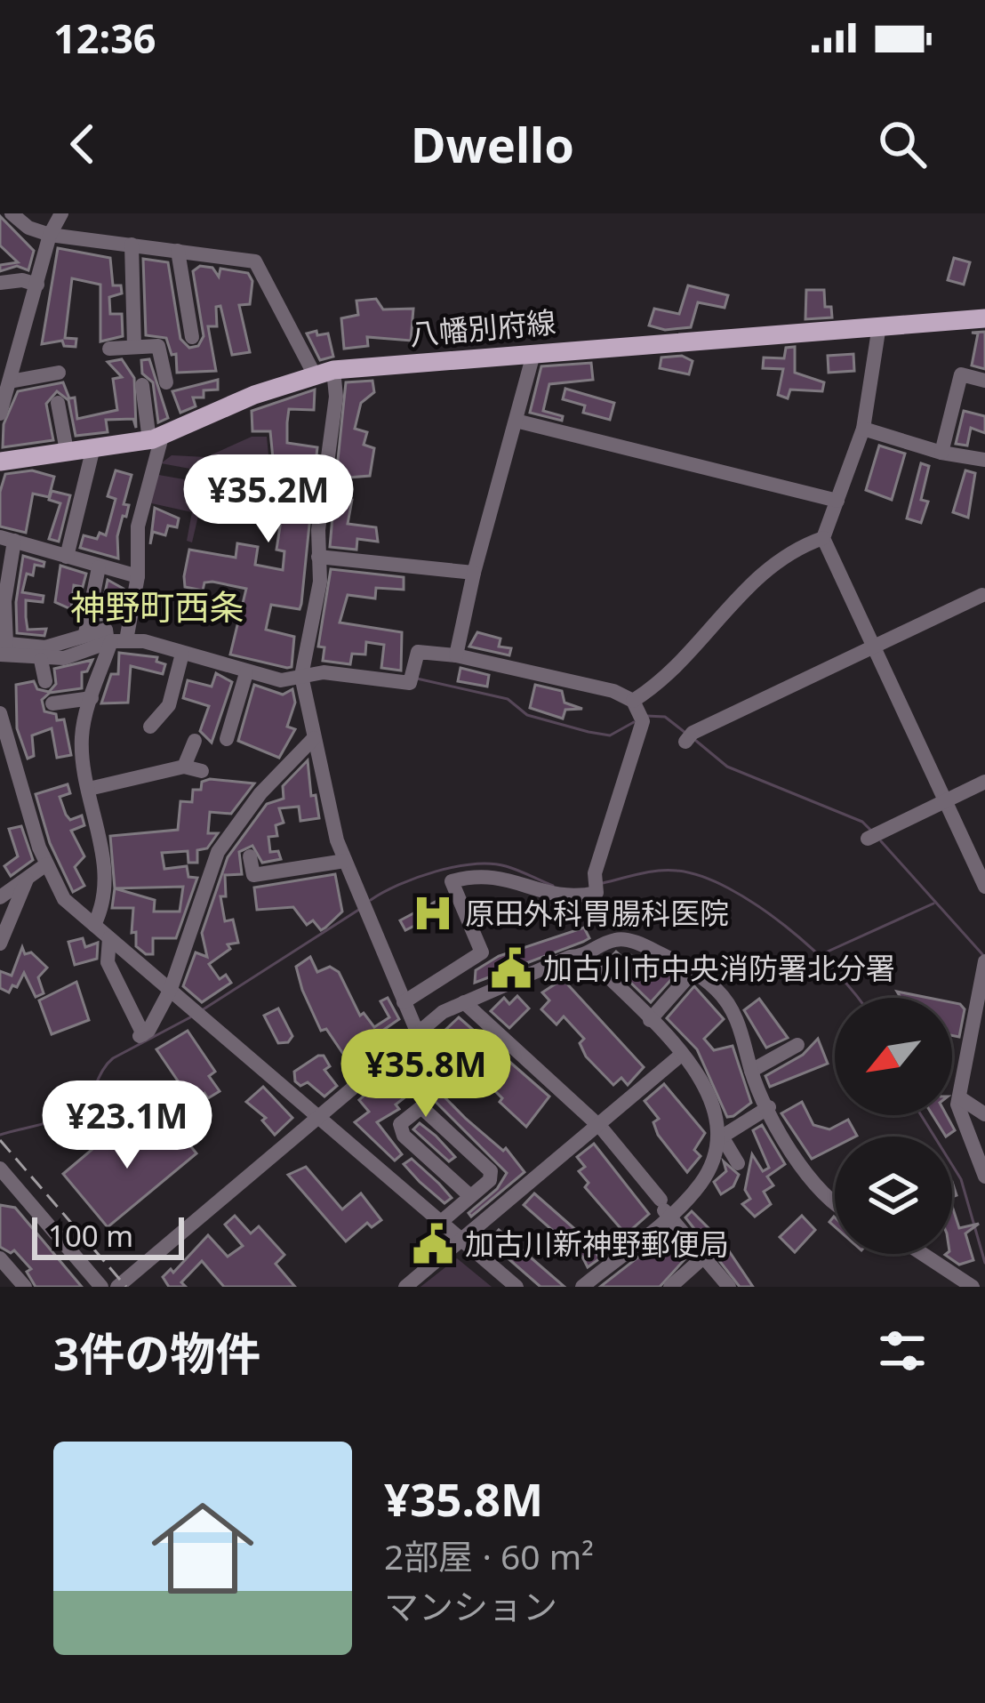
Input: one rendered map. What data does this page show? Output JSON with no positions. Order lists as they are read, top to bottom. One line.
{"streets":{"main road":["八幡別府線"]},"districts":["神野町西条"],"places":{"hospital":["原田外科胃腸科医院"],"public building":["加古川市中央消防署北分署","加古川新神野郵便局"]},"scale_bar":"100 m","north":"bottom left","page":{"status":"12:36","header":"Dwello","price":["¥35.2M","¥35.8M","¥23.1M"],"scale":"100 m","heading":"3件の物件","list":[{"name":"¥35.8M","note":"2部屋 · 60 m² · マンション"}]}}
